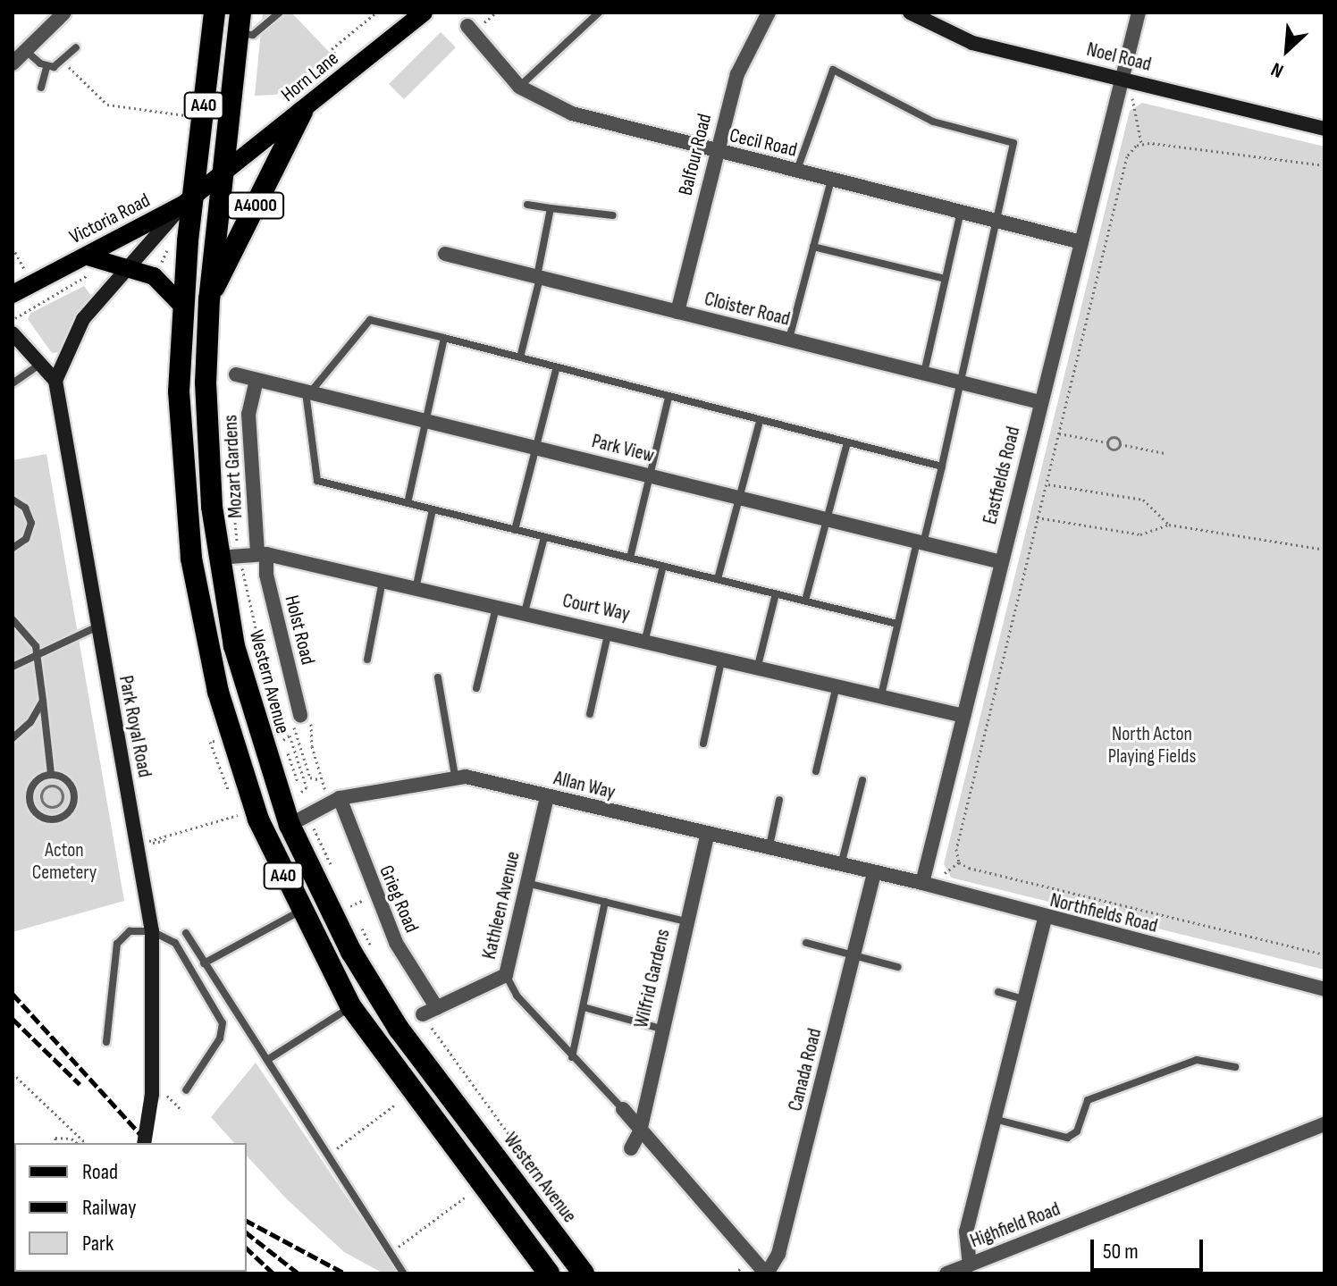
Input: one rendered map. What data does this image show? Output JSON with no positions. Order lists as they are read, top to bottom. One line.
{"streets":{"highway":["A40","A4000","Western Avenue"],"main road":["Noel Road","Horn Lane","Victoria Road","Park Royal Road"],"street":["Cecil Road","Balfour Road","Cloister Road","Park View","Mozart Gardens","Eastfields Road","Court Way","Holst Road","Allan Way","Grieg Road","Kathleen Avenue","Northfields Road","Wilfrid Gardens","Canada Road","Highfield Road"]},"crossings":[["Noel Road","Eastfields Road"],["Horn Lane","A4000"],["Horn Lane","Victoria Road"],["Horn Lane","Western Avenue"],["A40","Victoria Road"],["Cecil Road","Balfour Road"],["Cecil Road","Eastfields Road"],["Balfour Road","Cloister Road"],["A4000","Western Avenue"],["Victoria Road","Western Avenue"],["Cloister Road","Eastfields Road"],["Park View","Mozart Gardens"],["Park View","Eastfields Road"],["Mozart Gardens","Court Way"],["Mozart Gardens","Holst Road"],["Eastfields Road","Court Way"],["Eastfields Road","Northfields Road"],["Court Way","Holst Road"],["Court Way","Western Avenue"],["Western Avenue","Allan Way"],["Western Avenue","Grieg Road"],["Allan Way","Grieg Road"],["Allan Way","Kathleen Avenue"],["Allan Way","Northfields Road"],["Allan Way","Wilfrid Gardens"],["Allan Way","Canada Road"],["Grieg Road","Kathleen Avenue"],["Northfields Road","Canada Road"],["Northfields Road","Highfield Road"]],"parks":["North Acton Playing Fields","Acton Cemetery"],"legend":["Road","Railway","Park"],"scale_bar":"50 m","north":"bottom left"}
